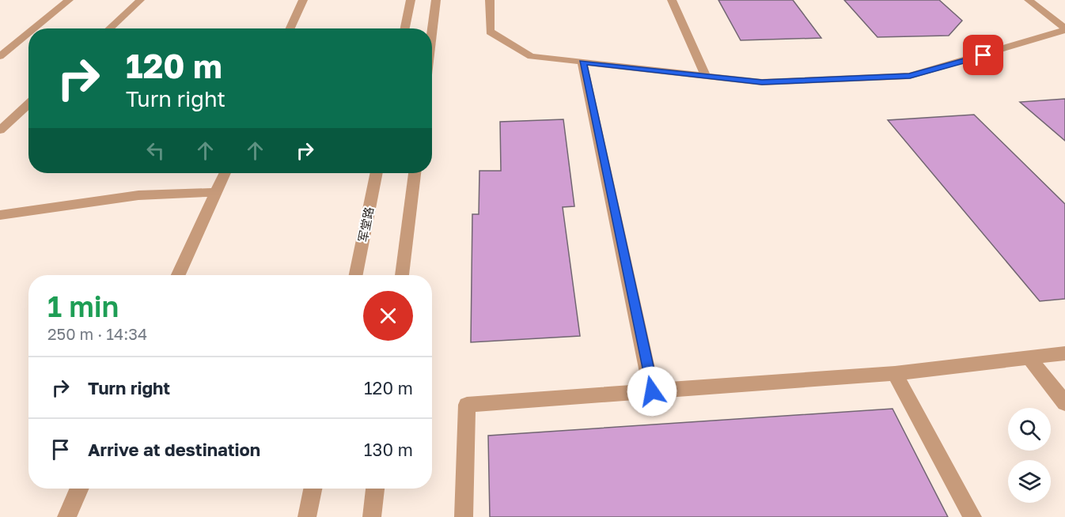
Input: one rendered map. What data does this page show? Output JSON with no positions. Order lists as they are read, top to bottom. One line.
{"streets":{"street":["军堂路"]},"page":{"turn":["120 m","Turn right"],"heading":["1 min","250 m · 14:34"],"list":[{"name":"Turn right","value":"120 m"},{"name":"Arrive at destination","value":"130 m"}]}}
